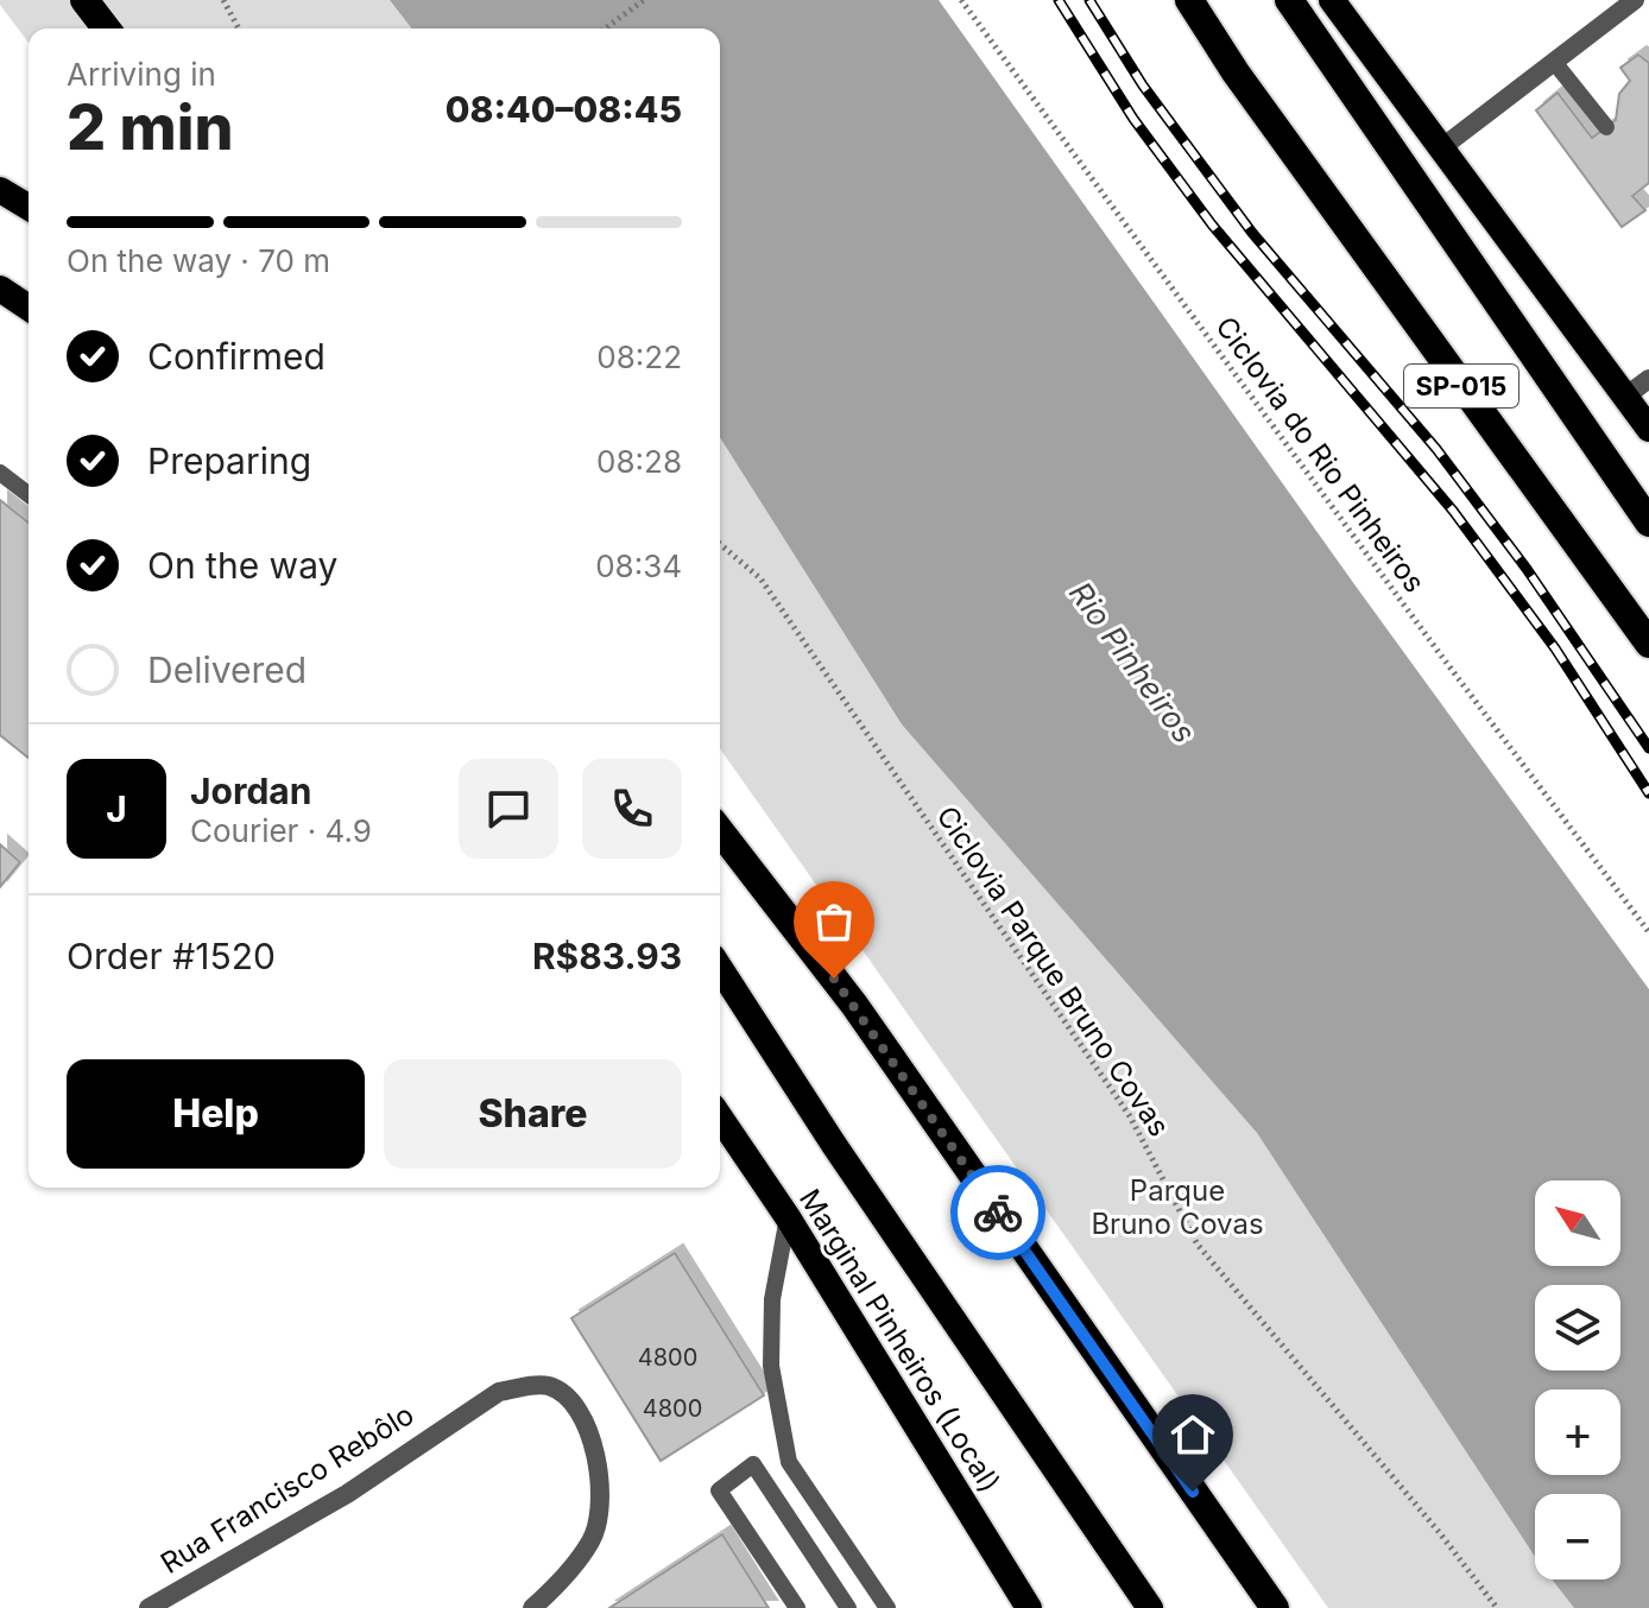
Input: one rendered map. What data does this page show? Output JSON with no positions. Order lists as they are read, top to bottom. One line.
{"streets":{"highway":["SP-015","Marginal Pinheiros (Local)"],"street":["Rua Francisco Rebôlo"],"path":["Ciclovia do Rio Pinheiros","Ciclovia Parque Bruno Covas"]},"water":["Rio Pinheiros"],"parks":["Parque Bruno Covas"],"house_numbers":["4800","4800"],"north":"top left","page":{"heading":["2 min","Arriving in","08:40–08:45"],"panel":["Jordan","Courier · 4.9","Order #1520","R$83.93"],"bar":"On the way · 70 m","list":[["Confirmed","08:22"],["Preparing","08:28"],["On the way","08:34"],"Delivered"],"round":"J","buttons":["Help","Share"],"map_buttons":["+","−"]}}
